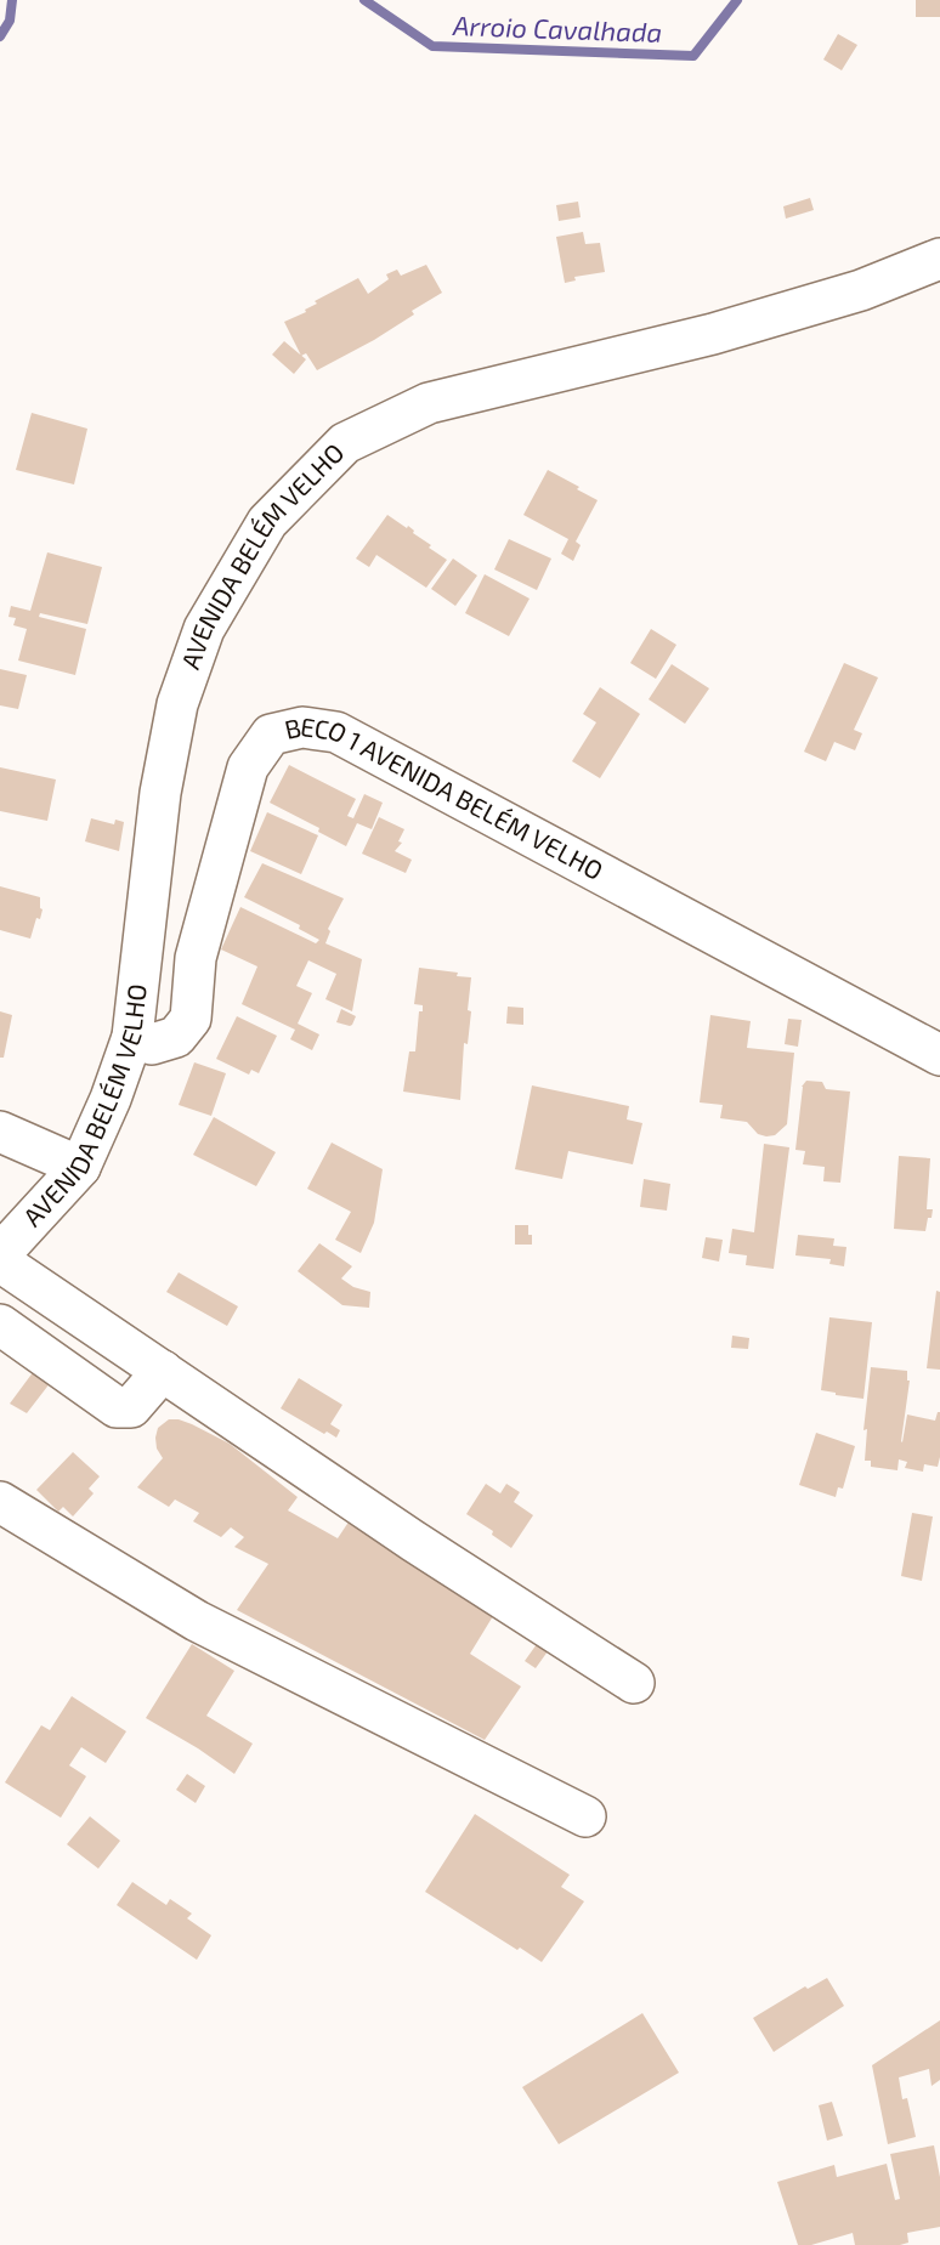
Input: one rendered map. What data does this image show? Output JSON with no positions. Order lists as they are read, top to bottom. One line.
{"streets":{"street":["AVENIDA BELÉM VELHO","BECO 1 AVENIDA BELÉM VELHO"]},"crossings":[["AVENIDA BELÉM VELHO","BECO 1 AVENIDA BELÉM VELHO"]],"water":["Arroio Cavalhada"]}
